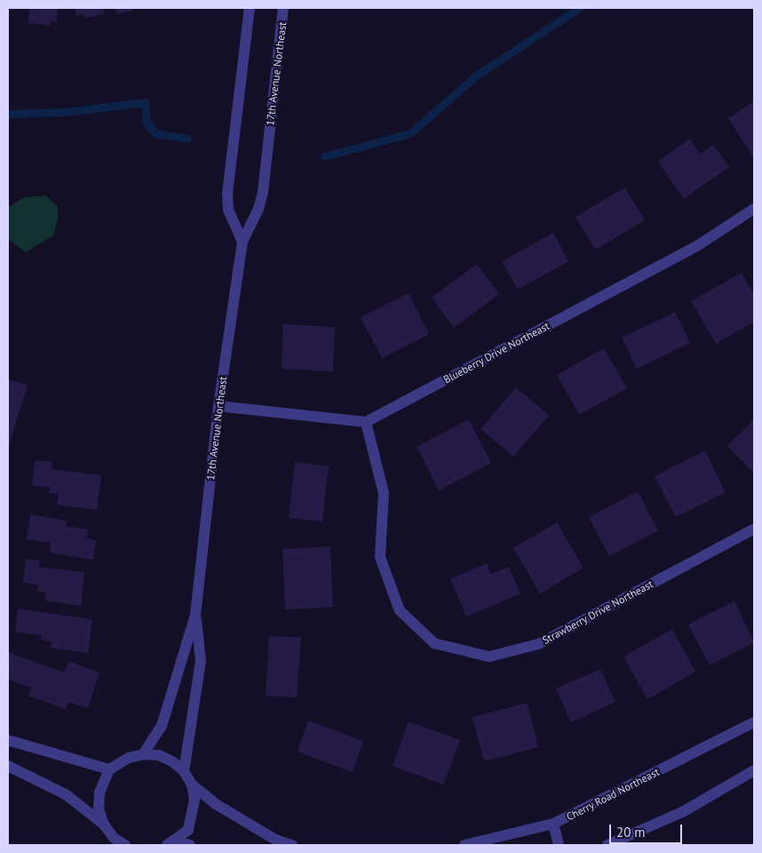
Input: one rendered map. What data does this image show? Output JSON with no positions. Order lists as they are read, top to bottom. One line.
{"streets":{"street":["17th Avenue Northeast","Blueberry Drive Northeast","Strawberry Drive Northeast","Cherry Road Northeast"]},"crossings":[["Blueberry Drive Northeast","Strawberry Drive Northeast"]],"scale_bar":"20 m"}
